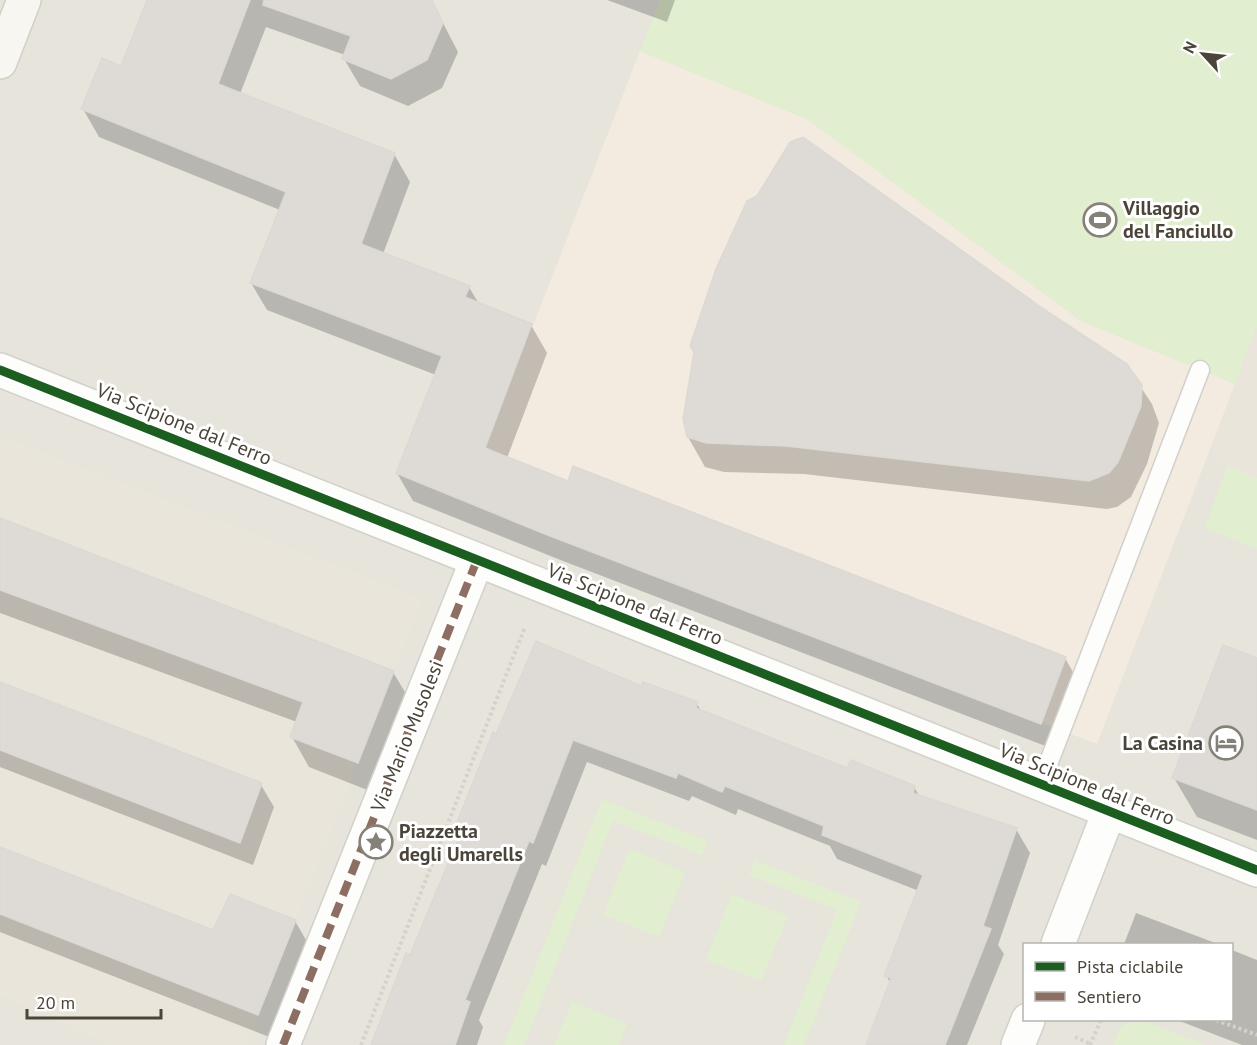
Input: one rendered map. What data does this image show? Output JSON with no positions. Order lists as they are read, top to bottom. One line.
{"streets":{"street":["Via Scipione dal Ferro","Via Mario Musolesi"]},"crossings":[["Via Scipione dal Ferro","Via Mario Musolesi"]],"places":{"sports":["Villaggio del Fanciullo"],"hotel":["La Casina"],"place":["Piazzetta degli Umarells"]},"legend":["Pista ciclabile","Sentiero"],"scale_bar":"20 m","north":"top left"}
